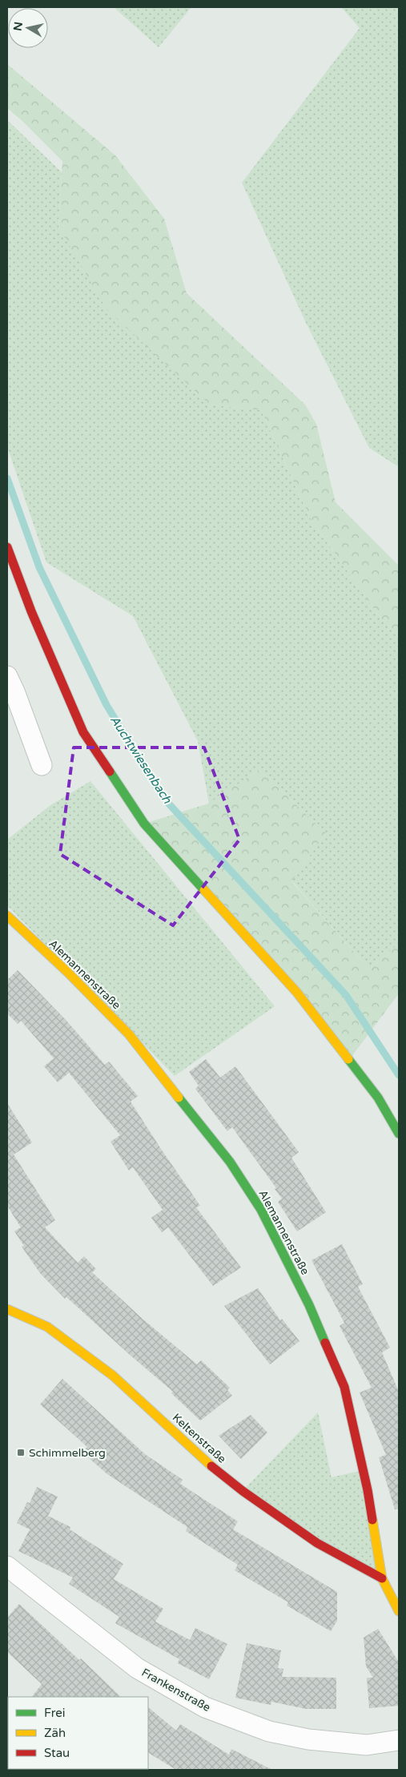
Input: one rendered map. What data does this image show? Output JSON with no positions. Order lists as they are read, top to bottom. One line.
{"streets":{"street":["Alemannenstraße","Keltenstraße","Frankenstraße"]},"crossings":[["Alemannenstraße","Keltenstraße"]],"water":["Auchtwiesenbach"],"places":{"transit":["Schimmelberg"]},"legend":["Frei","Zäh","Stau"],"north":"left"}
